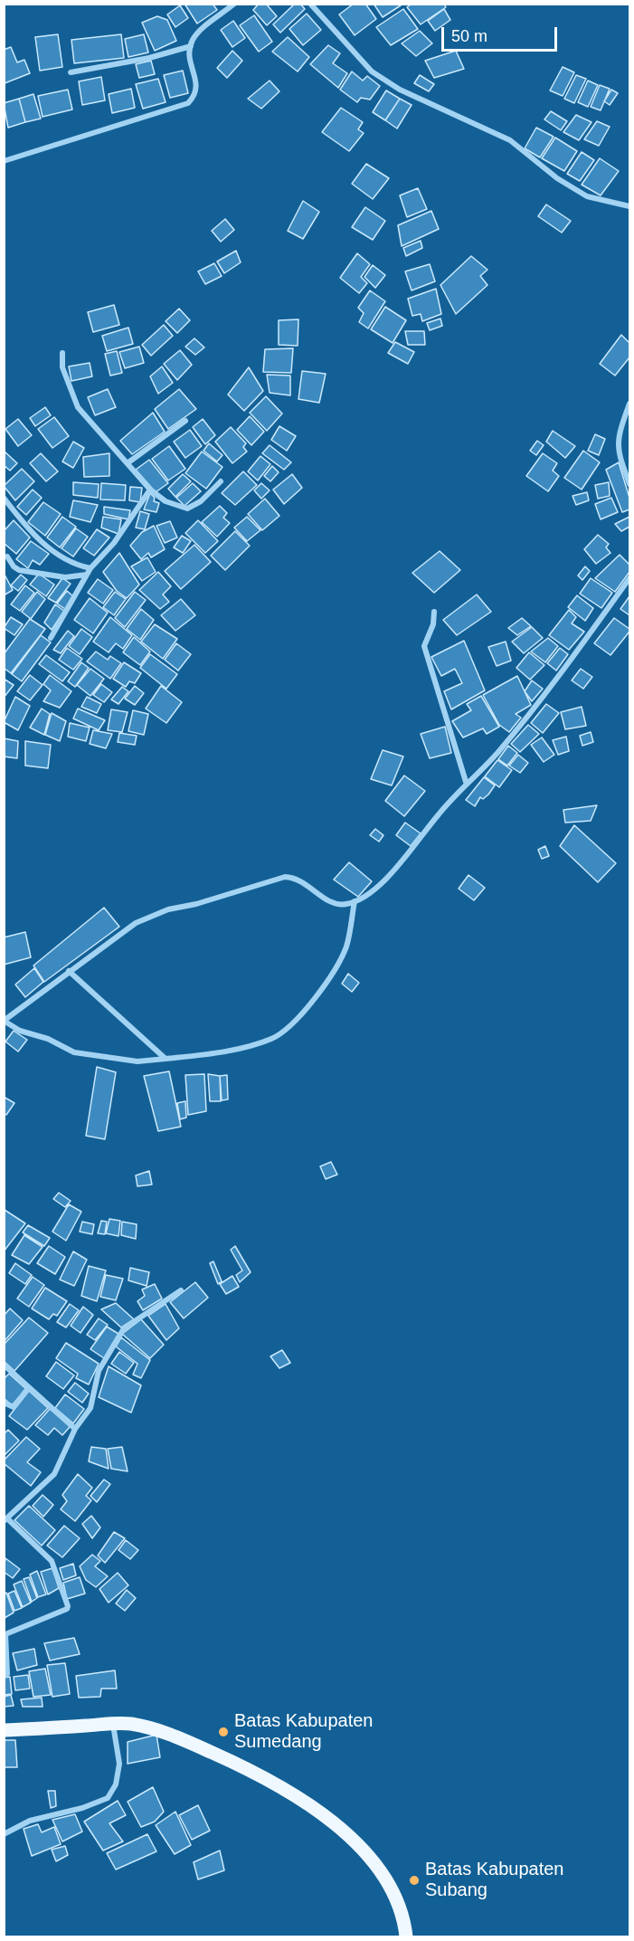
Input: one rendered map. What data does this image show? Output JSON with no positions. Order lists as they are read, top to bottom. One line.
{"places":["Batas Kabupaten Sumedang","Batas Kabupaten Subang"],"scale_bar":"50 m"}
